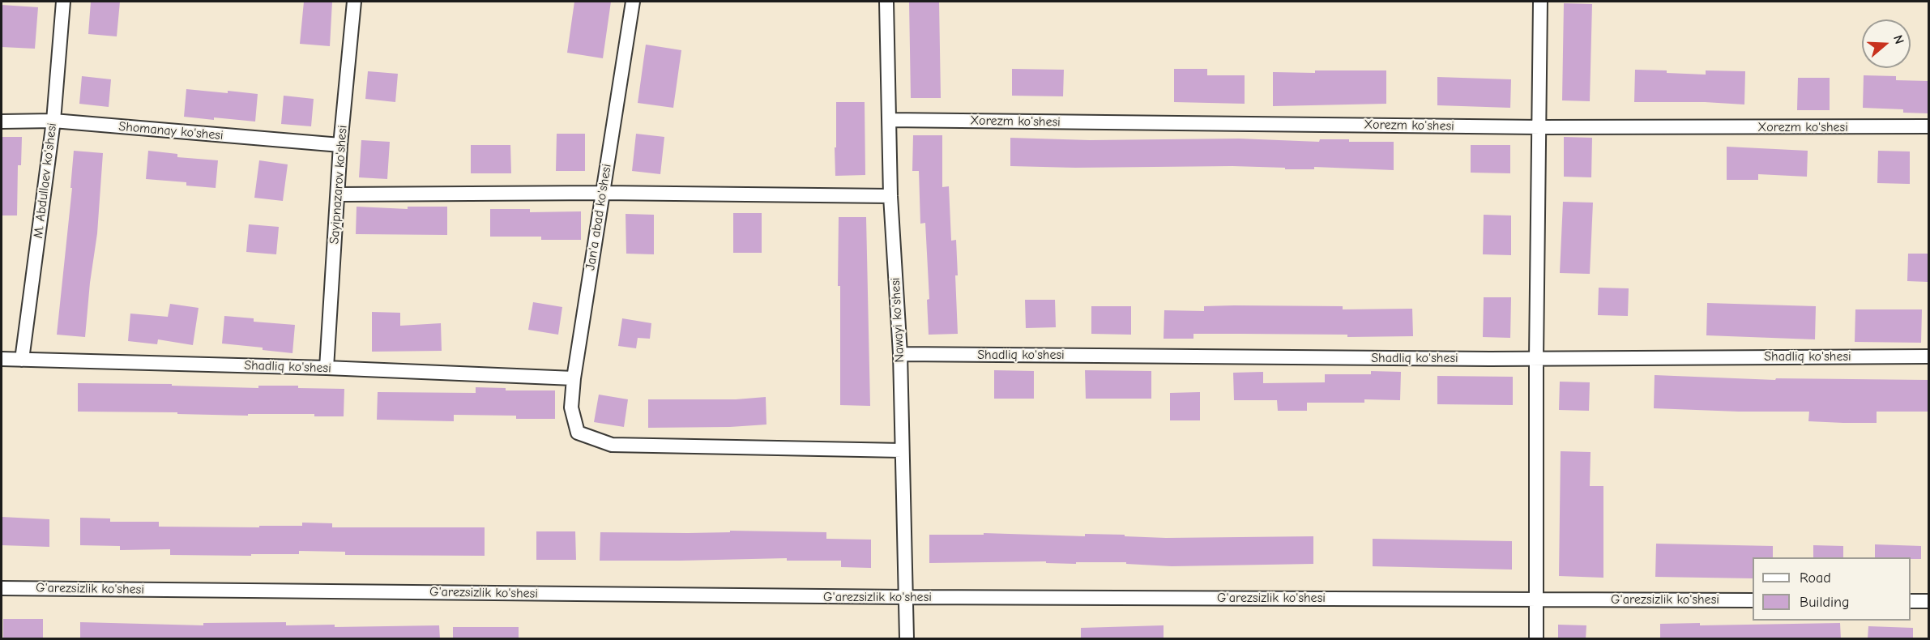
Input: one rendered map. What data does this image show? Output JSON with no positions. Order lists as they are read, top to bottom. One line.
{"streets":{"street":["Xorezm ko'shesi","Shomanay ko'shesi","M. Abdullaev ko'shesi","Sayipnazarov ko'shesi","Jan'a abad ko'shesi","Nawayi ko'shesi","Shadliq ko'shesi","G'arezsizlik ko'shesi"]},"crossings":[["Xorezm ko'shesi","Nawayi ko'shesi"],["Shomanay ko'shesi","M. Abdullaev ko'shesi"],["Shomanay ko'shesi","Sayipnazarov ko'shesi"],["M. Abdullaev ko'shesi","Shadliq ko'shesi"],["Sayipnazarov ko'shesi","Shadliq ko'shesi"],["Jan'a abad ko'shesi","Nawayi ko'shesi"],["Jan'a abad ko'shesi","Shadliq ko'shesi"],["Nawayi ko'shesi","Shadliq ko'shesi"],["Nawayi ko'shesi","G'arezsizlik ko'shesi"]],"legend":["Road","Building"],"north":"right"}
